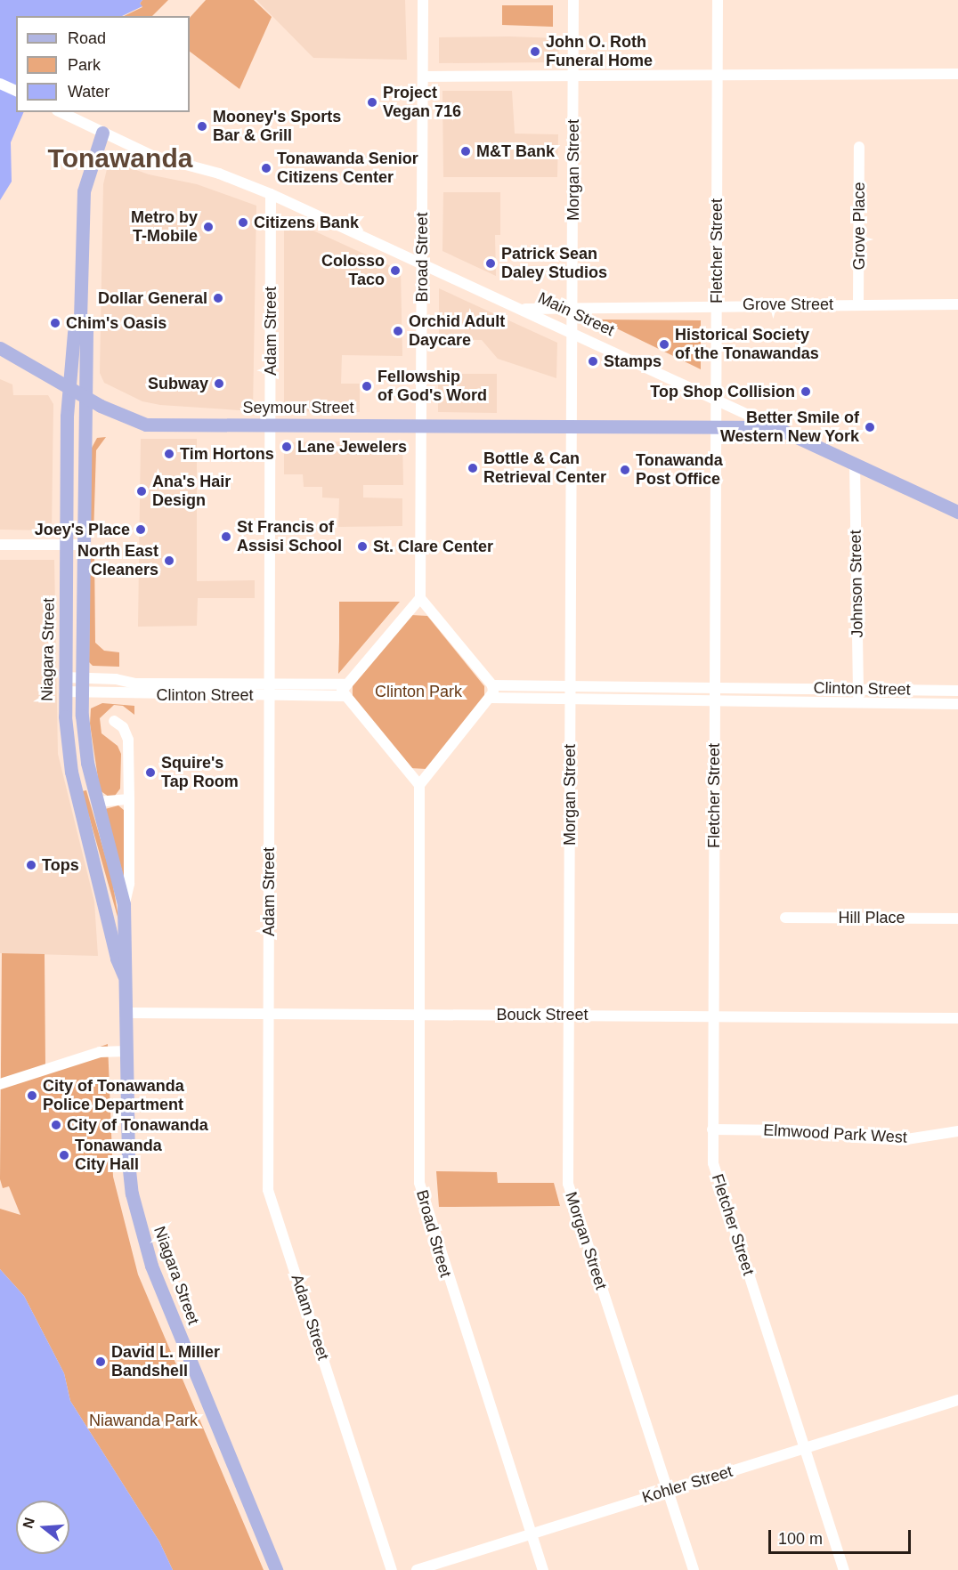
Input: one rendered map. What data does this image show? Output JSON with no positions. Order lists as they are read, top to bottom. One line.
{"streets":{"main road":["Main Street","Seymour Street","Niagara Street"],"street":["Morgan Street","Grove Place","Fletcher Street","Broad Street","Grove Street","Adam Street","Johnson Street","Clinton Street","Hill Place","Bouck Street","Elmwood Park West","Kohler Street"]},"crossings":[["Morgan Street","Grove Street"],["Morgan Street","Main Street"],["Morgan Street","Seymour Street"],["Morgan Street","Clinton Street"],["Morgan Street","Bouck Street"],["Morgan Street","Kohler Street"],["Grove Place","Grove Street"],["Fletcher Street","Grove Street"],["Fletcher Street","Main Street"],["Fletcher Street","Seymour Street"],["Fletcher Street","Clinton Street"],["Fletcher Street","Bouck Street"],["Fletcher Street","Elmwood Park West"],["Fletcher Street","Kohler Street"],["Broad Street","Main Street"],["Broad Street","Seymour Street"],["Broad Street","Bouck Street"],["Broad Street","Kohler Street"],["Grove Street","Main Street"],["Main Street","Adam Street"],["Main Street","Seymour Street"],["Main Street","Johnson Street"],["Main Street","Niagara Street"],["Adam Street","Seymour Street"],["Adam Street","Clinton Street"],["Adam Street","Bouck Street"],["Seymour Street","Niagara Street"],["Johnson Street","Clinton Street"],["Niagara Street","Clinton Street"],["Niagara Street","Bouck Street"]],"districts":["Tonawanda"],"parks":["Clinton Park","Niawanda Park"],"places":["John O. Roth Funeral Home","Project Vegan 716","Mooney's Sports Bar & Grill","M&T Bank","Tonawanda Senior Citizens Center","Citizens Bank","Metro by T-Mobile","Patrick Sean Daley Studios","Colosso Taco","Dollar General","Chim's Oasis","Orchid Adult Daycare","Historical Society of the Tonawandas","Stamps","Subway","Fellowship of God's Word","Top Shop Collision","Better Smile of Western New York","Lane Jewelers","Tim Hortons","Bottle & Can Retrieval Center","Tonawanda Post Office","Ana's Hair Design","Joey's Place","St Francis of Assisi School","St. Clare Center","North East Cleaners","Squire's Tap Room","Tops","City of Tonawanda Police Department","City of Tonawanda","Tonawanda City Hall","David L. Miller Bandshell"],"legend":["Road","Park","Water"],"scale_bar":"100 m","north":"left"}
